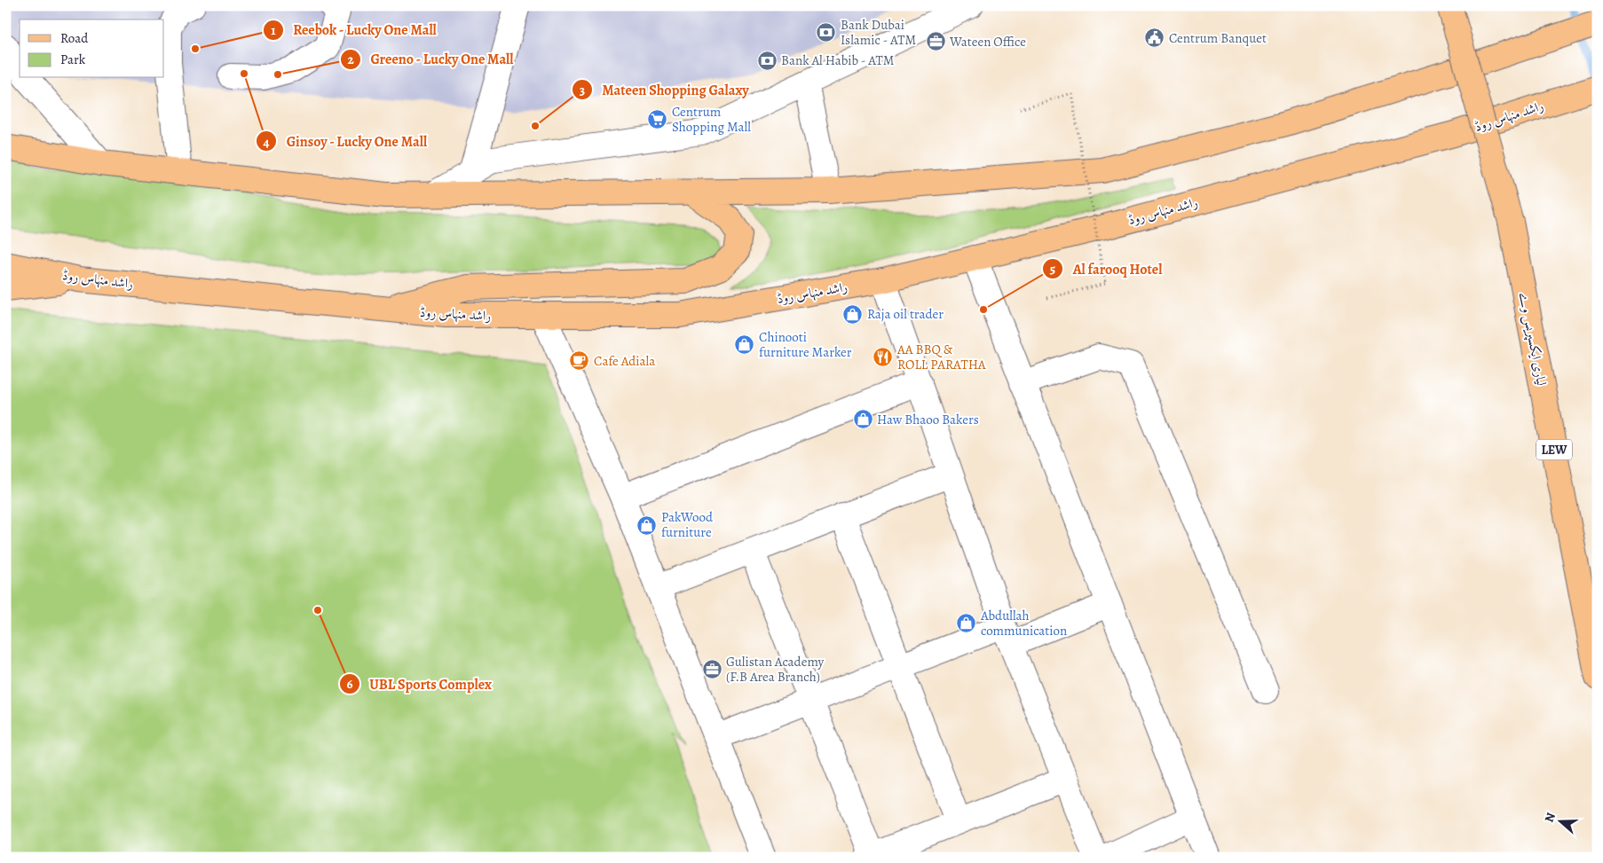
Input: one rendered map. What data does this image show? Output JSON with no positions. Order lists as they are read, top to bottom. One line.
{"streets":{"main road":["راشد منہاس روڈ","لیاری ایکسپریس وے","LEW"]},"places":{"bank":["Bank Dubai Islamic - ATM","Bank Al Habib - ATM"],"public building":["Centrum Banquet"],"office":["Wateen Office","Gulistan Academy (F.B Area Branch)"],"other":["Reebok - Lucky One Mall","Ginsoy - Lucky One Mall","Greeno - Lucky One Mall","Mateen Shopping Galaxy","Al farooq Hotel","UBL Sports Complex"],"supermarket":["Centrum Shopping Mall"],"shop":["Raja oil trader","Chinooti furniture Marker","Haw Bhaoo Bakers","PakWood furniture","Abdullah communication"],"restaurant":["AA BBQ & ROLL PARATHA"],"cafe":["Cafe Adiala"]},"legend":["Road","Park"],"north":"left"}
